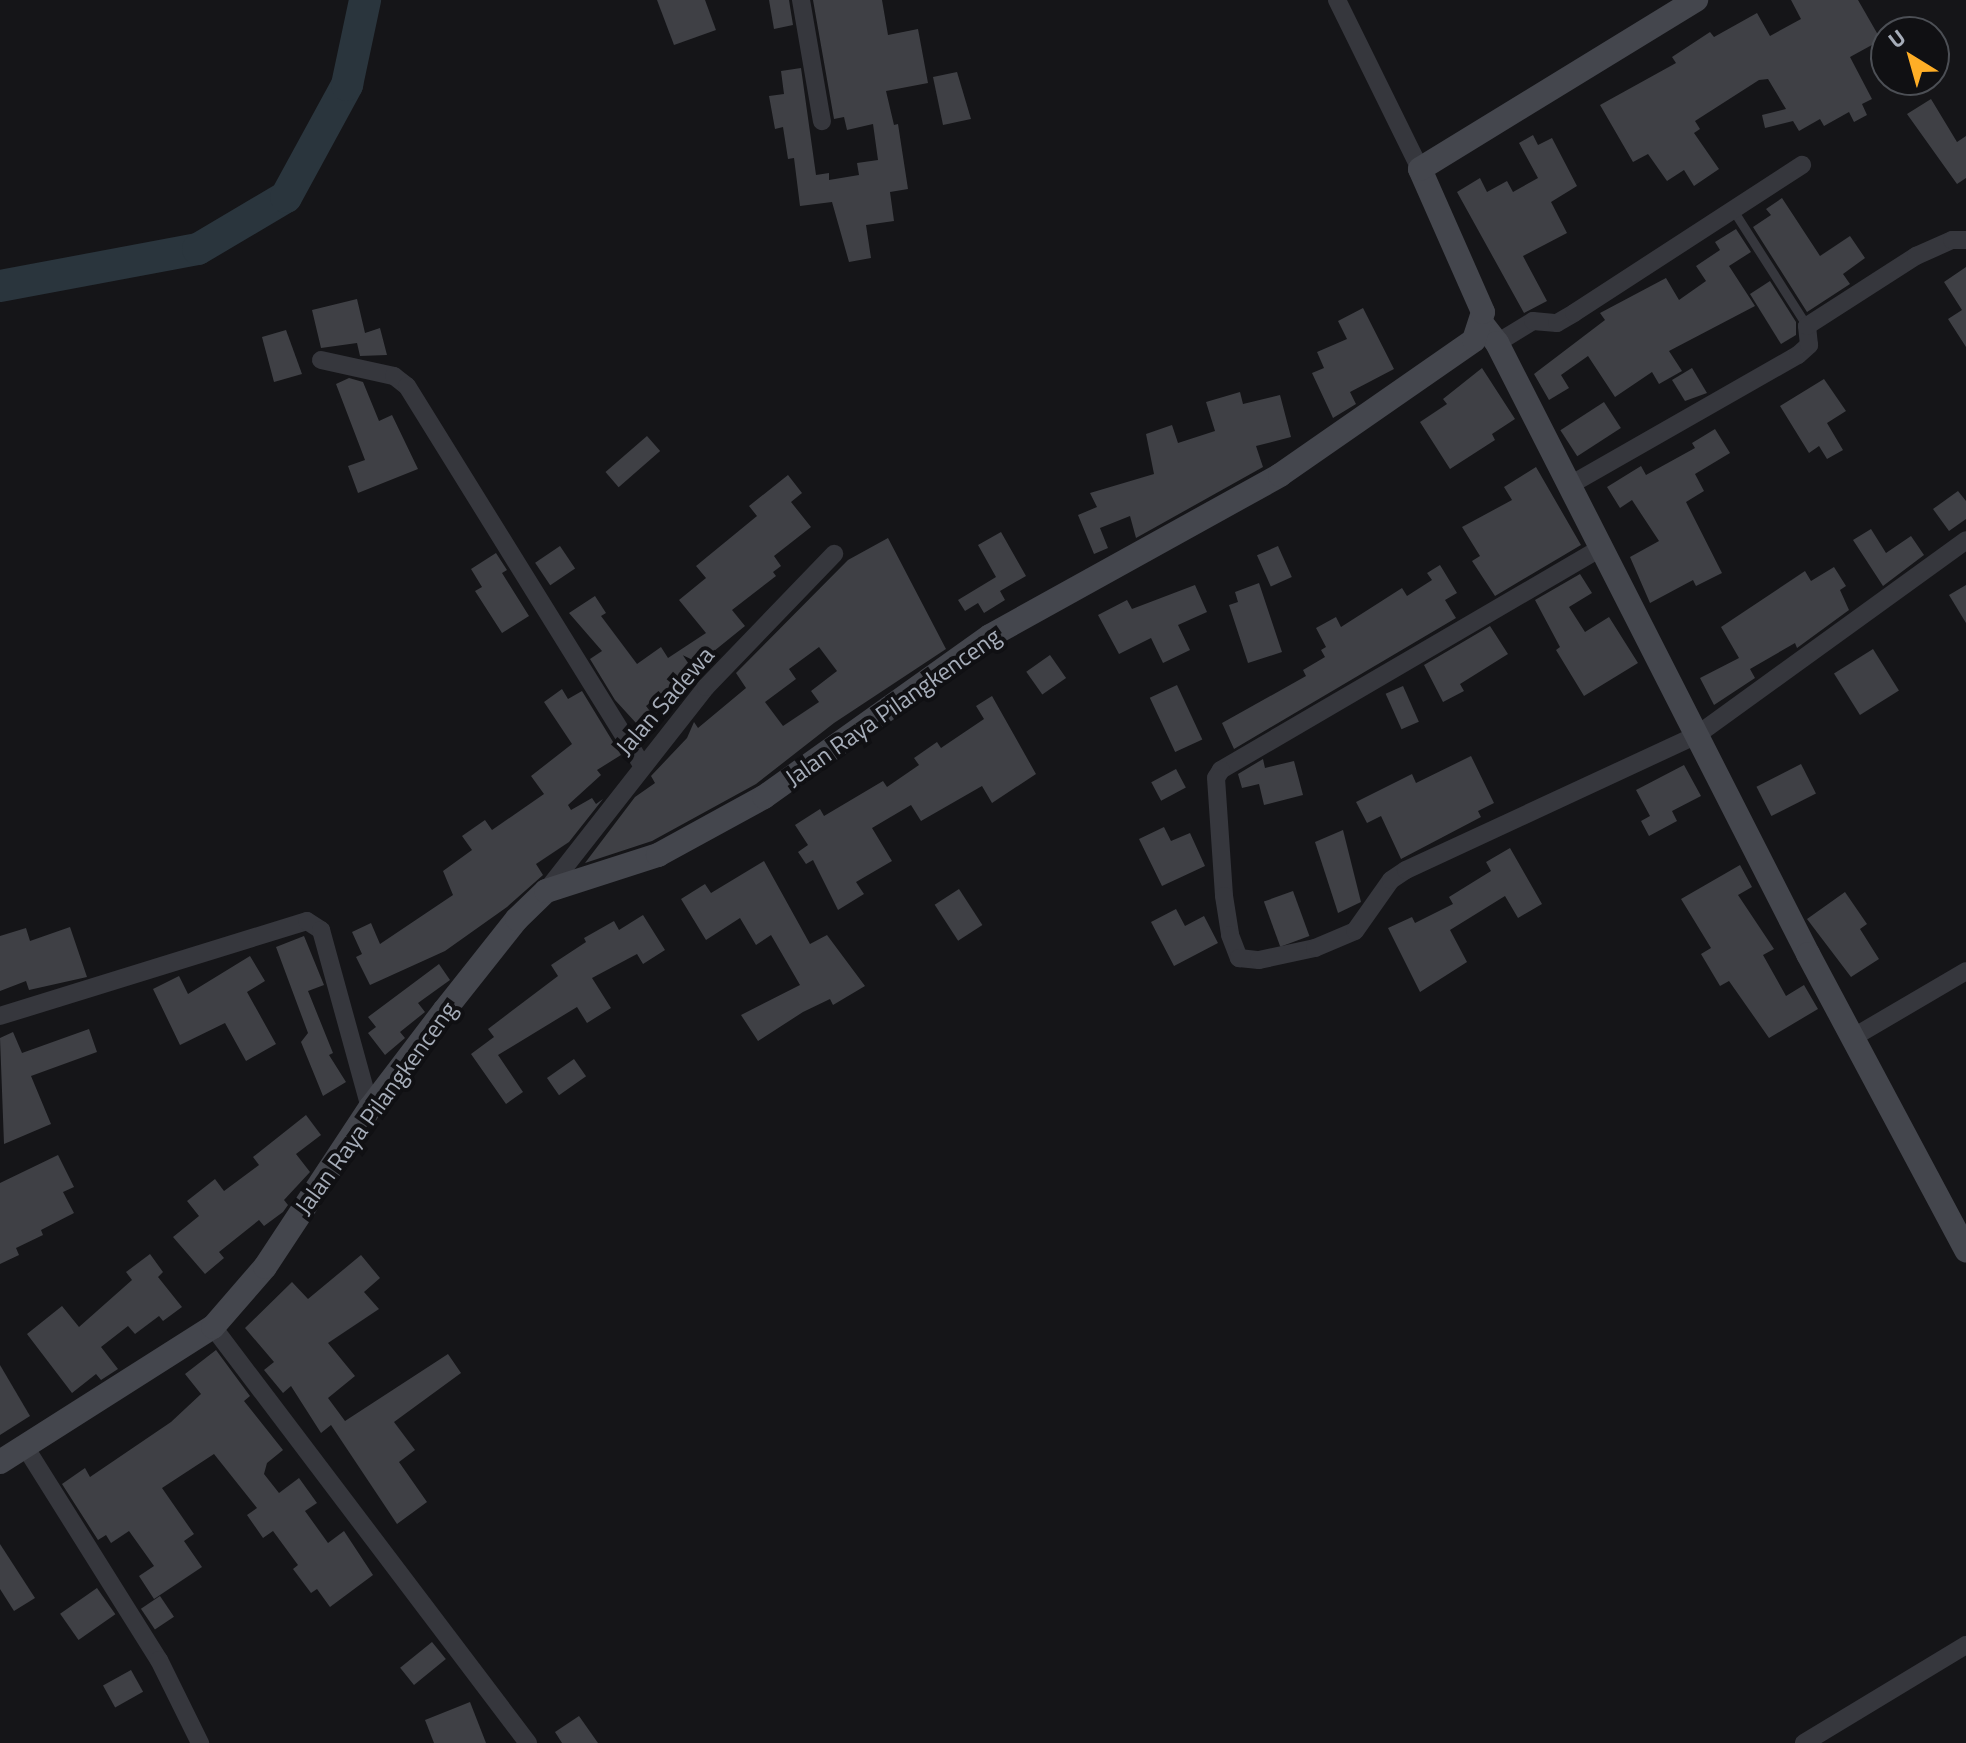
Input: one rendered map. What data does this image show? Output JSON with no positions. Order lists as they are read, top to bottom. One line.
{"streets":{"main road":["Jalan Raya Pilangkenceng"],"street":["Jalan Sadewa"]},"crossings":[["Jalan Sadewa","Jalan Raya Pilangkenceng"]],"north":"top left"}
